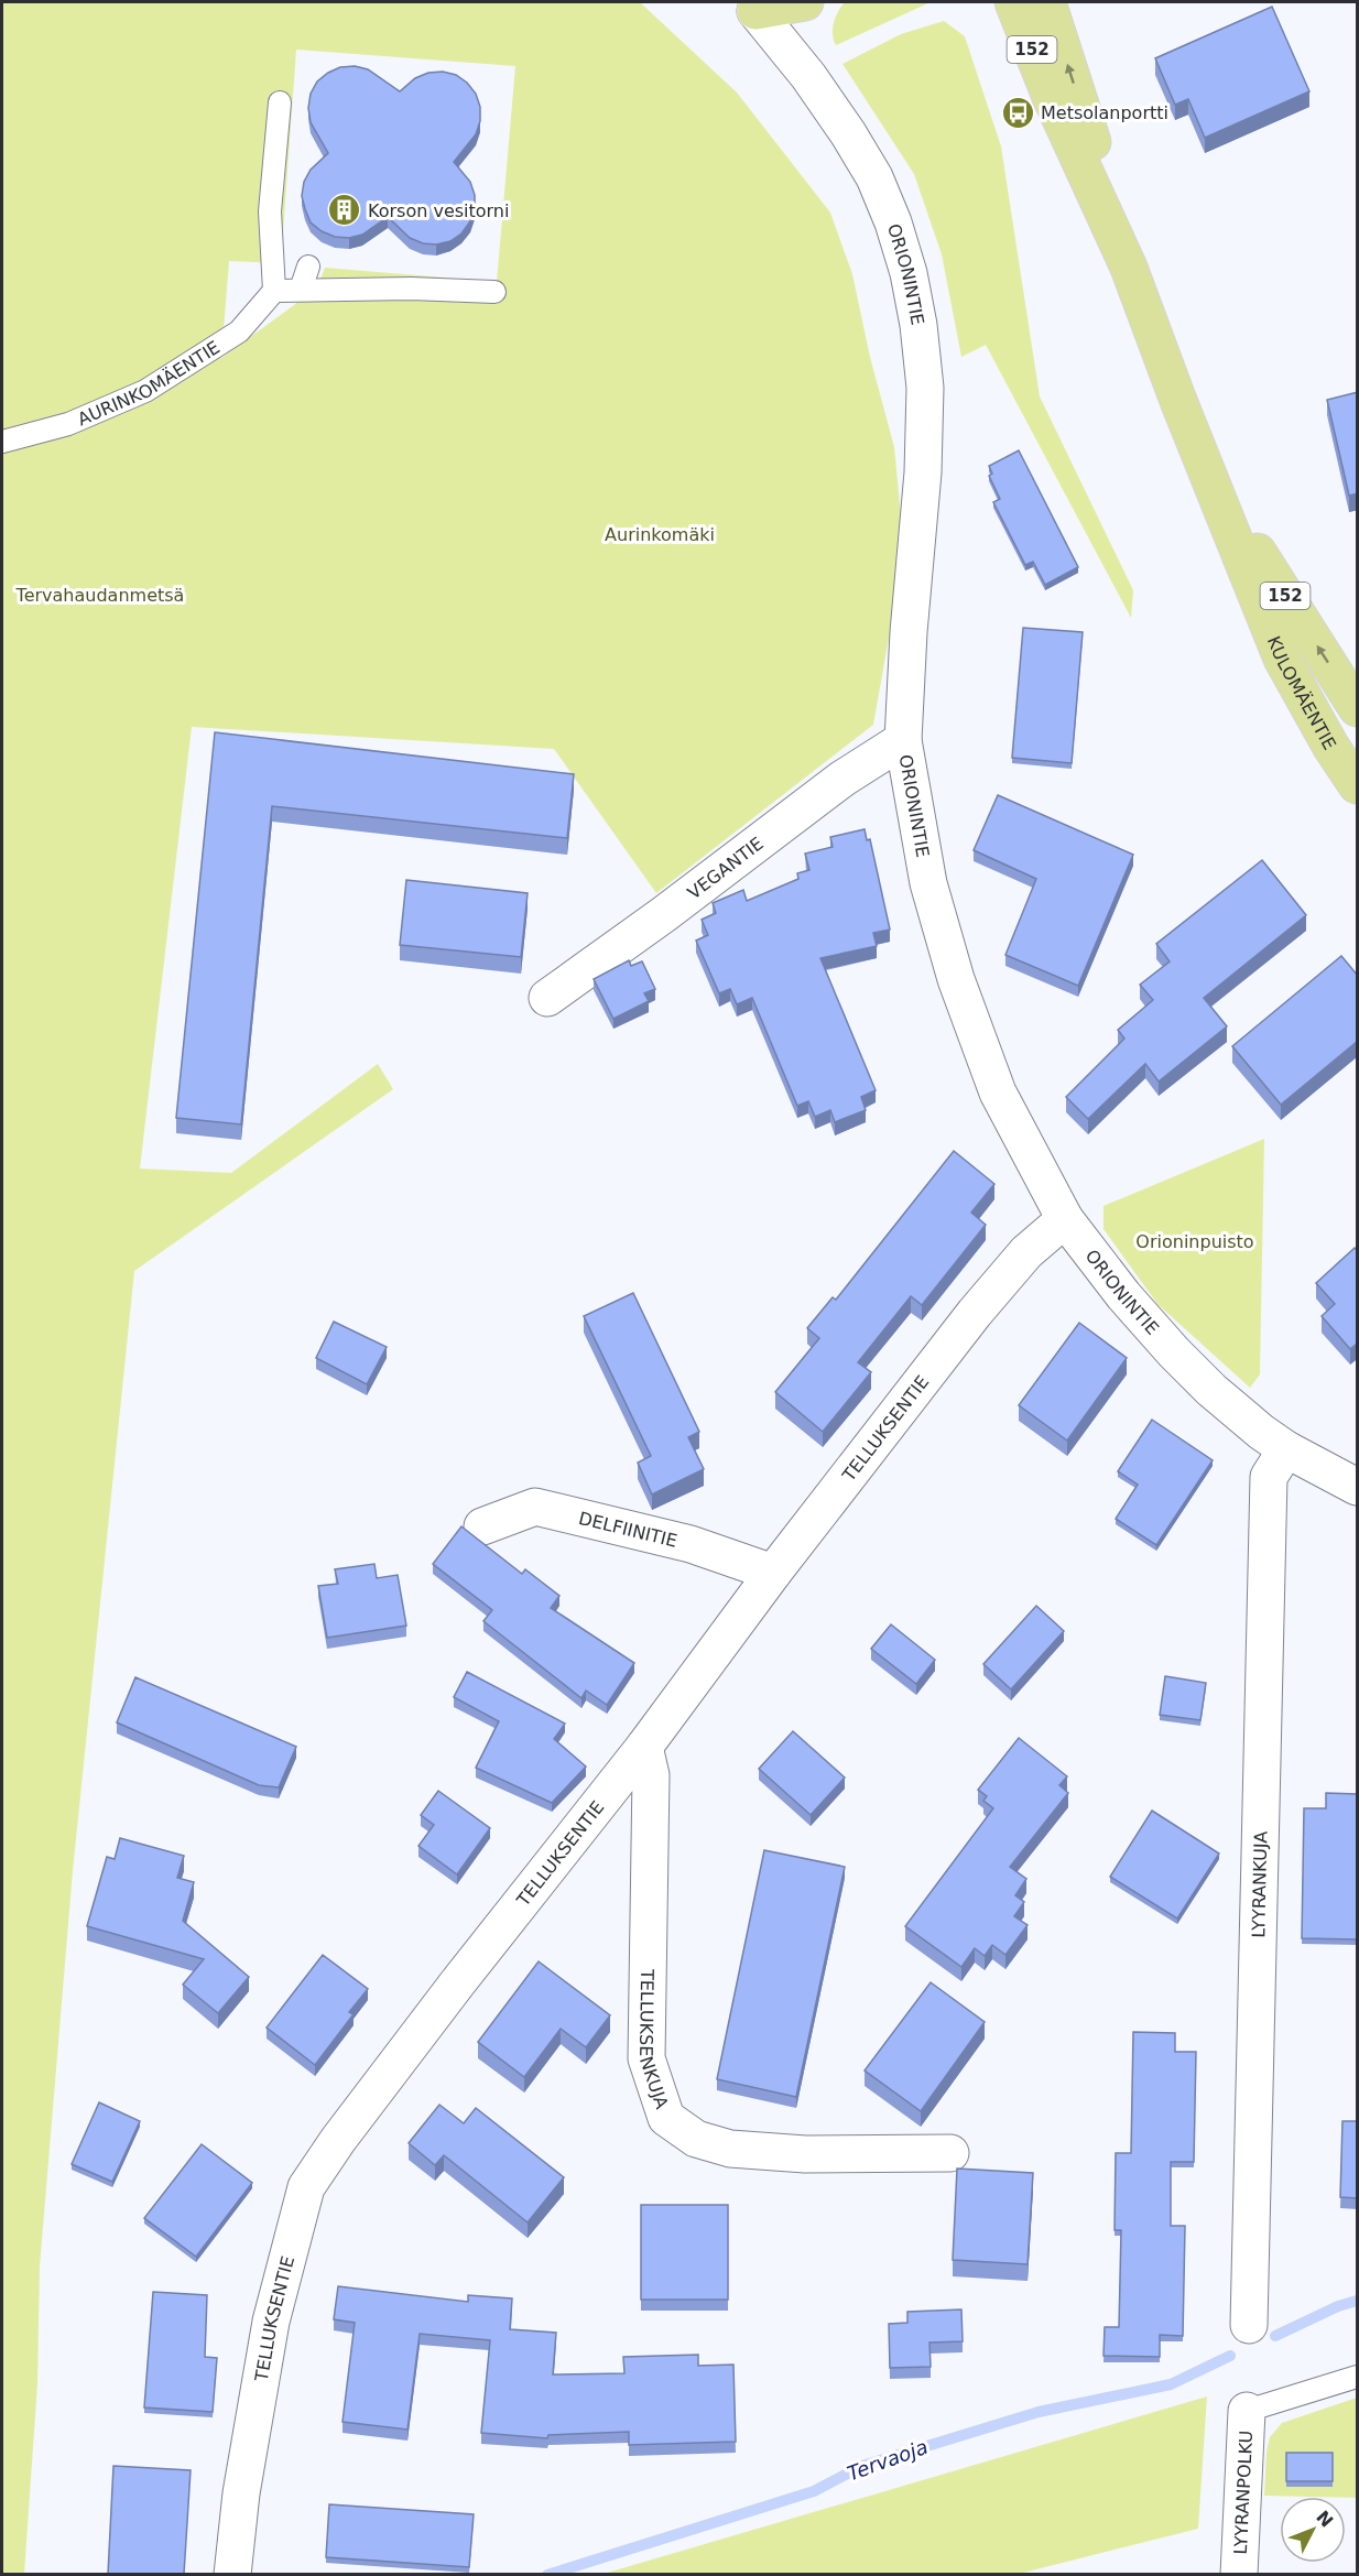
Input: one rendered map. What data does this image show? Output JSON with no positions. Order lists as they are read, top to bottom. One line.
{"streets":{"main road":["152","KULOMÄENTIE"],"street":["ORIONINTIE","VEGANTIE","TELLUKSENTIE","DELFIINITIE","LYYRANKUJA","TELLUKSENKUJA","LYYRANPOLKU"],"lane":["AURINKOMÄENTIE"]},"crossings":[["ORIONINTIE","VEGANTIE"],["ORIONINTIE","TELLUKSENTIE"],["ORIONINTIE","LYYRANKUJA"],["TELLUKSENTIE","DELFIINITIE"],["TELLUKSENTIE","TELLUKSENKUJA"]],"water":["Tervaoja"],"parks":["Aurinkomäki","Tervahaudanmetsä","Orioninpuisto"],"places":{"bus stop":["Metsolanportti"],"building":["Korson vesitorni"]},"north":"top right"}
